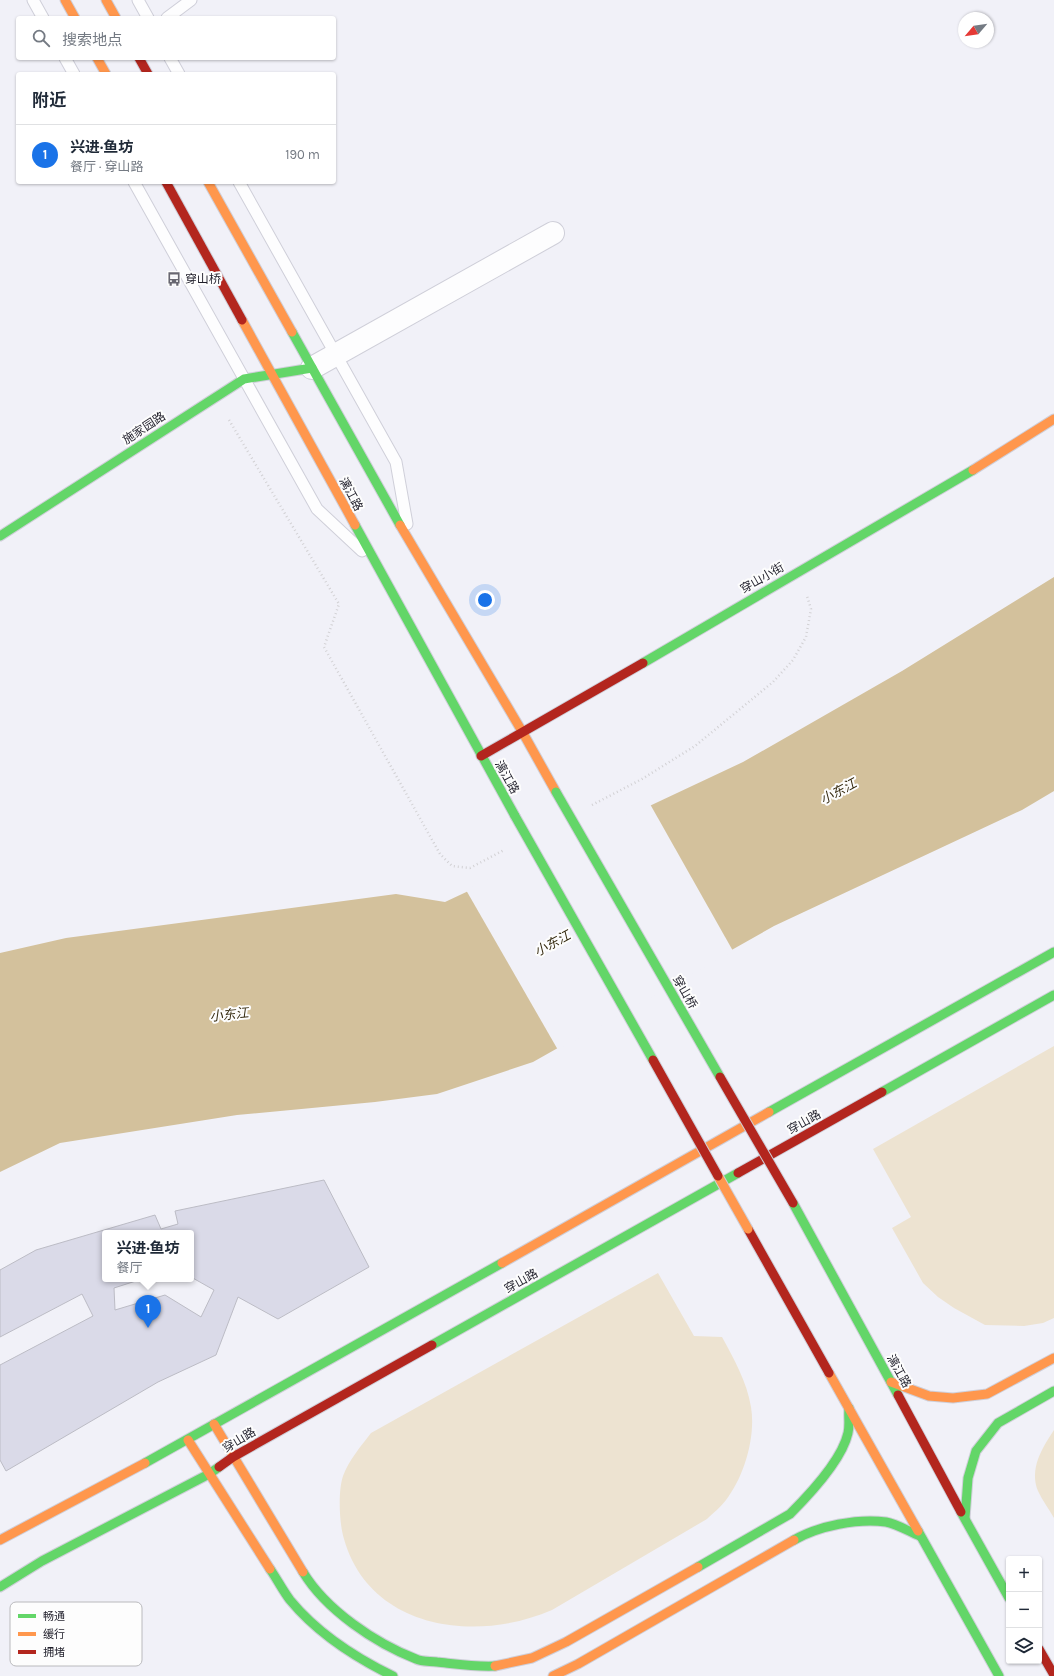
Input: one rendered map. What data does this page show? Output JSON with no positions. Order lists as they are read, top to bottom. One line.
{"streets":{"main road":["施家园路","漓江路","穿山小街","穿山桥","穿山路"]},"crossings":[["施家园路","漓江路"],["漓江路","穿山小街"],["漓江路","穿山桥"],["穿山小街","穿山桥"]],"water":["小东江"],"places":{"bus stop":["穿山桥"]},"legend":["畅通","缓行","拥堵"],"north":"bottom left","page":{"search":"搜索地点","heading":"附近","list":[{"mark":"1","name":"兴进·鱼坊","note":"餐厅 · 穿山路","value":"190 m"}],"popup":["兴进·鱼坊","餐厅"],"pins":"1","map_buttons":["+","−"]}}
